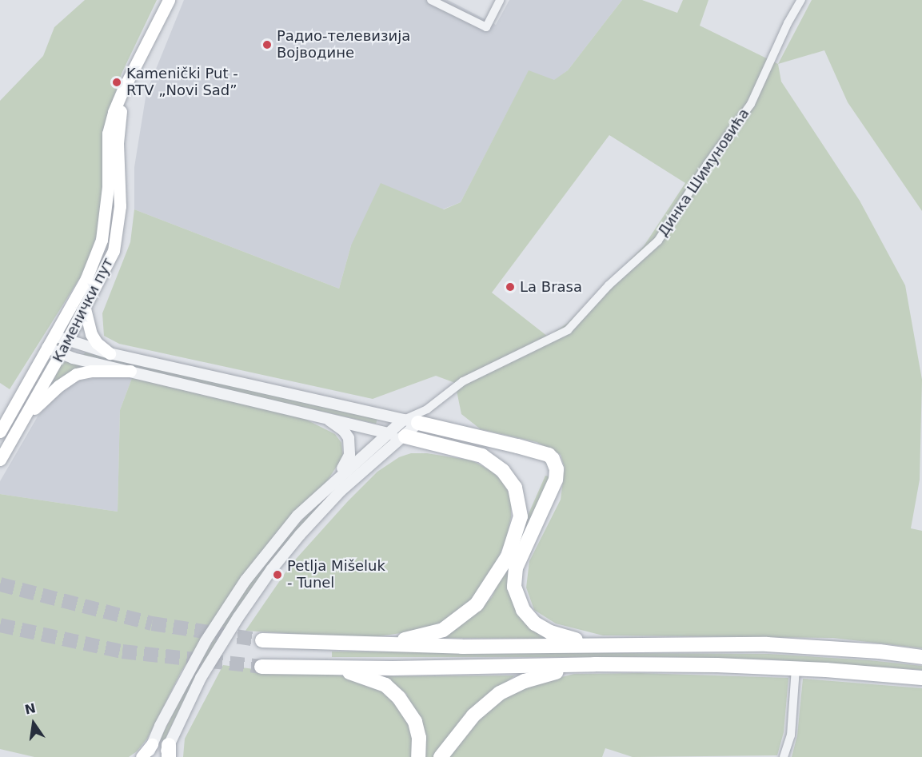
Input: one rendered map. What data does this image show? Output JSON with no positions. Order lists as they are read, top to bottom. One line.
{"streets":{"main road":["Каменички пут"],"street":["Динка Шимуновића"]},"places":["Радио-телевизија Војводине","Kamenički Put - RTV „Novi Sad”","La Brasa","Petlja Mišeluk - Tunel"],"north":"top"}
